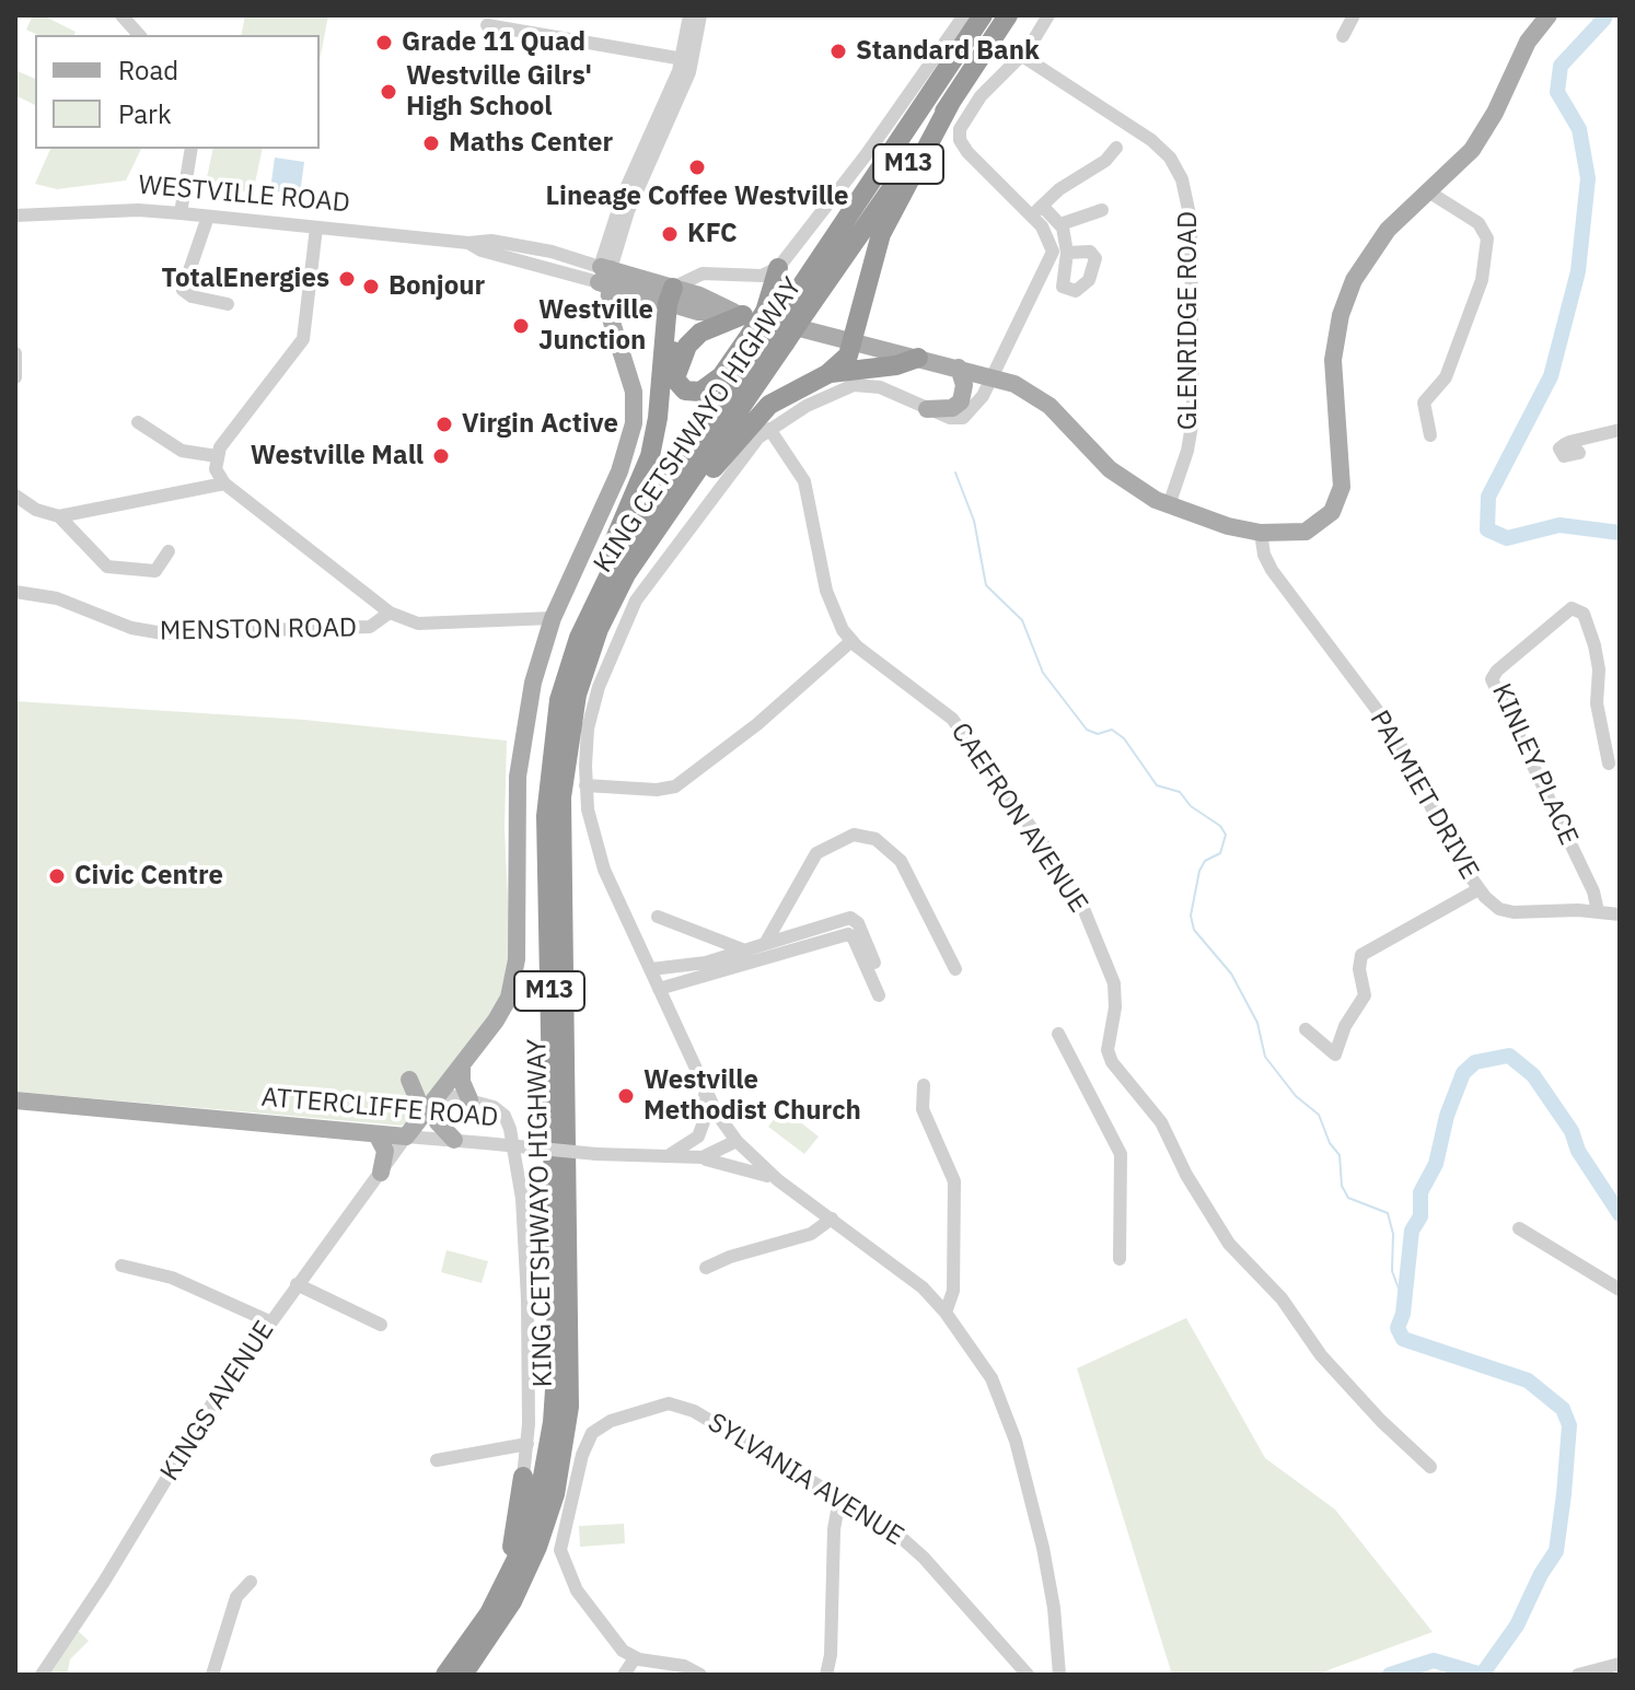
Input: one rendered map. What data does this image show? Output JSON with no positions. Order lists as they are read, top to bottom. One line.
{"streets":{"highway":["M13","KING CETSHWAYO HIGHWAY"],"main road":["WESTVILLE ROAD","ATTERCLIFFE ROAD"],"street":["GLENRIDGE ROAD","MENSTON ROAD","KINLEY PLACE","PALMIET DRIVE","CAEFRON AVENUE","KINGS AVENUE","SYLVANIA AVENUE"]},"crossings":[["WESTVILLE ROAD","GLENRIDGE ROAD"],["WESTVILLE ROAD","KING CETSHWAYO HIGHWAY"],["WESTVILLE ROAD","PALMIET DRIVE"],["KINLEY PLACE","PALMIET DRIVE"],["ATTERCLIFFE ROAD","KINGS AVENUE"]],"places":["Grade 11 Quad","Standard Bank","Westville Gilrs' High School","Maths Center","Lineage Coffee Westville","KFC","TotalEnergies","Bonjour","Westville Junction","Virgin Active","Westville Mall","Civic Centre","Westville Methodist Church"],"legend":["Road","Park"]}
